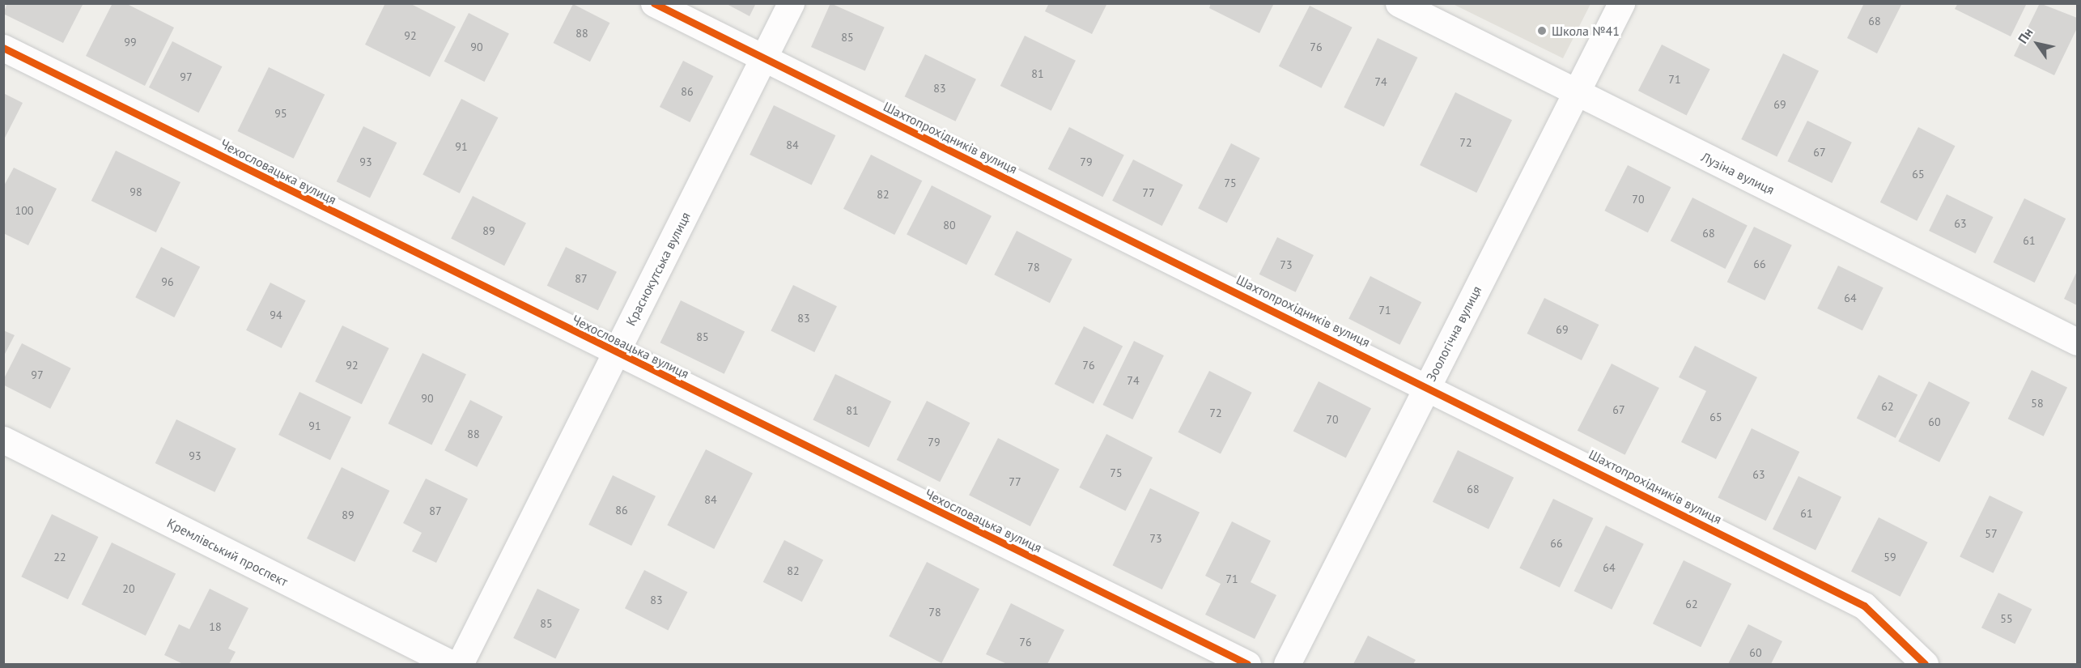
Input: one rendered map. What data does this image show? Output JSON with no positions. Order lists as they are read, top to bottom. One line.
{"streets":{"street":["Шахтопрохідників вулиця","Чехословацька вулиця","Лузіна вулиця","Краснокутська вулиця","Зоологічна вулиця","Кремлівський проспект"]},"crossings":[["Шахтопрохідників вулиця","Краснокутська вулиця"],["Шахтопрохідників вулиця","Зоологічна вулиця"],["Чехословацька вулиця","Краснокутська вулиця"],["Лузіна вулиця","Зоологічна вулиця"]],"places":["Школа №41"],"house_numbers":["68","88","92","85","99","90","76","81","97","71","74","83","86","69","95","72","84","91","67","93","79","65","75","98","77","82","70","100","63","80","89","68","61","66","73","78","87","96","64","71","94","83","69","85","92","76","97","74","90","58","62","67","81","72","65","70","60","91","88","79","93","75","63","77","68","84","86","87","61","89","57","73","66","22","59","64","82","71","20","83","62","78","55","85","18","76","60"],"north":"top left"}
